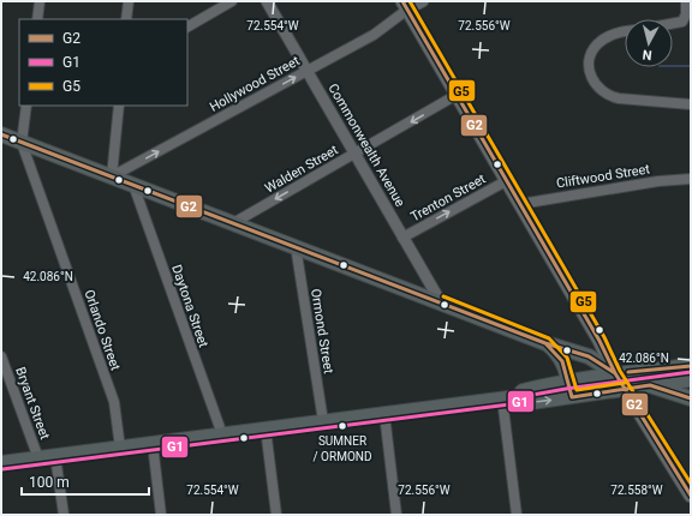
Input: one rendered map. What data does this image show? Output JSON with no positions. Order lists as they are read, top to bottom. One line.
{"streets":{"street":["Hollywood Street","Commonwealth Avenue","Walden Street","Cliftwood Street","Trenton Street","Daytona Street","Orlando Street","Ormond Street","Bryant Street"]},"crossings":[["Hollywood Street","Commonwealth Avenue"],["Commonwealth Avenue","Walden Street"],["Commonwealth Avenue","Trenton Street"]],"one_way":["Hollywood Street","Walden Street","Trenton Street"],"places":["SUMNER / ORMOND"],"lines":["transit line G2","transit line G5","transit line G1"],"legend":["G2","G1","G5"],"scale_bar":"100 m","north":"bottom","coordinates":["72.554°W","72.556°W","42.086°N","72.558°W"]}
